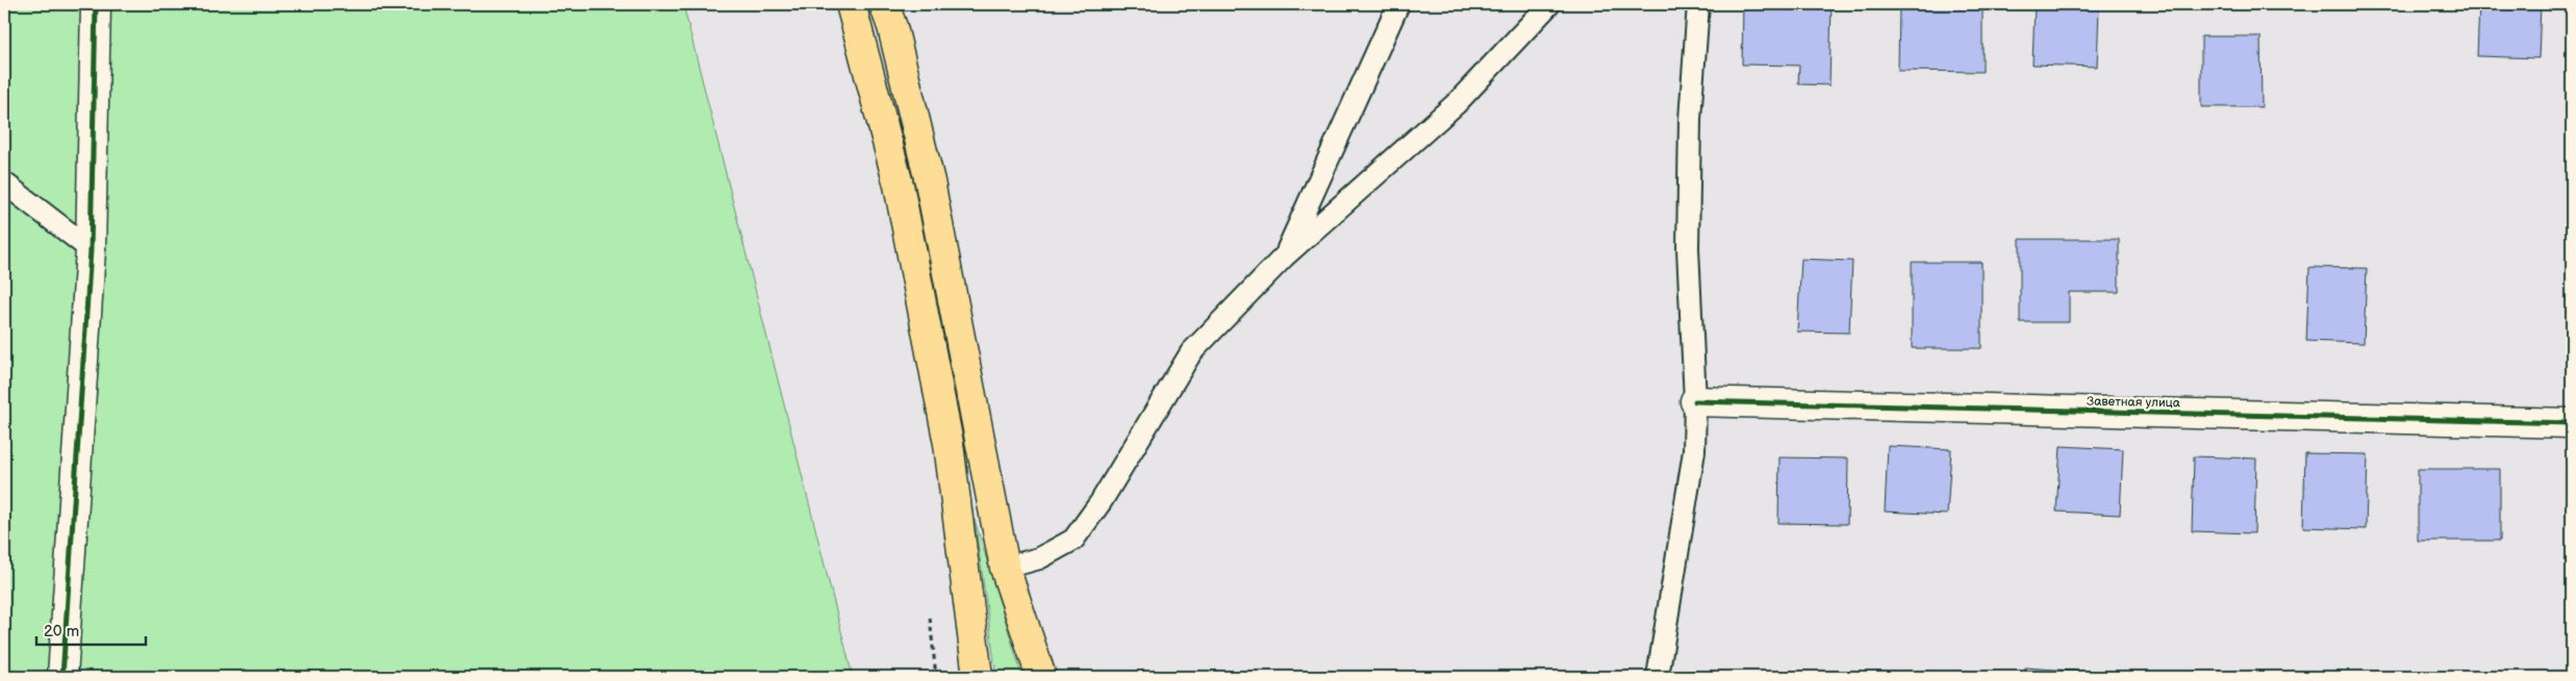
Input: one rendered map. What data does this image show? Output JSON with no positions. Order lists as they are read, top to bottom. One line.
{"streets":{"street":["Заветная улица"]},"scale_bar":"20 m"}
